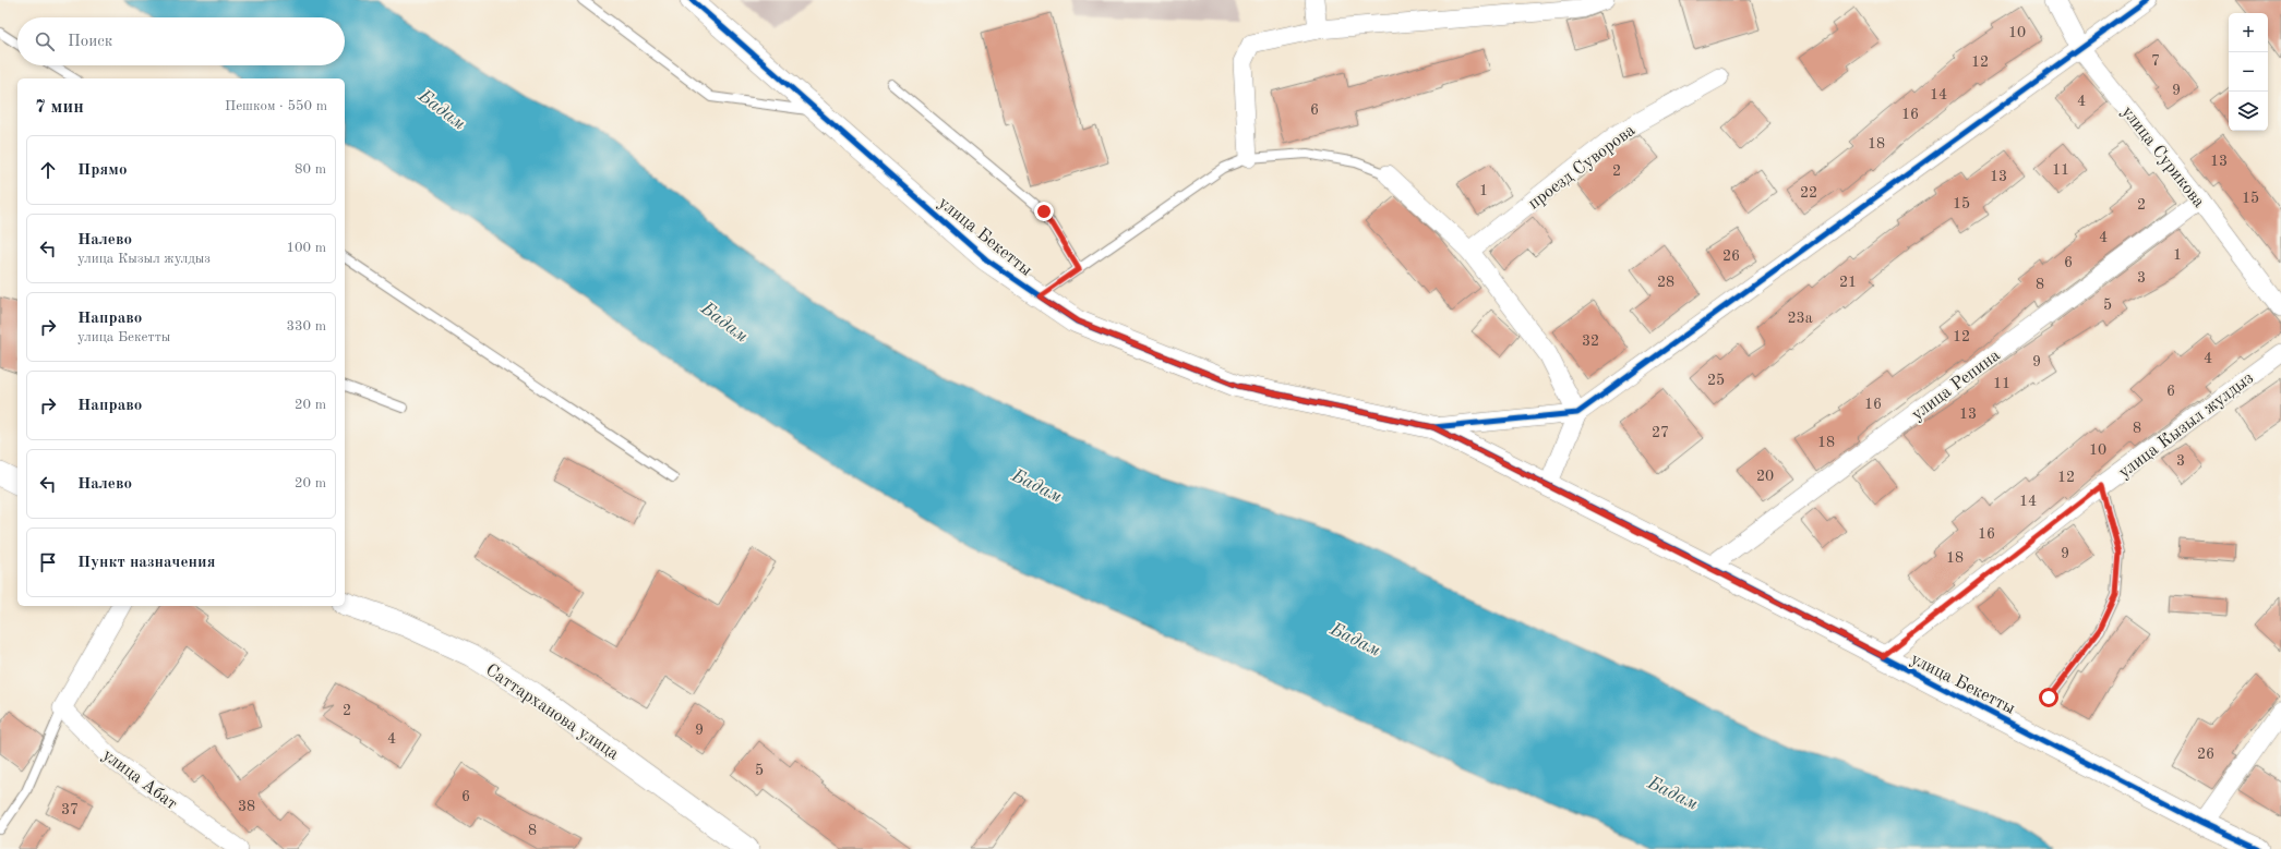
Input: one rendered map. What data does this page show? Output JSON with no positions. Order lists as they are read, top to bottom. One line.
{"streets":{"street":["улица Сурикова","проезд Суворова","улица Бекетты","улица Репина","улица Кызыл жулдыз","Саттарханова улица","улица Абат"]},"crossings":[["улица Сурикова","улица Репина"],["улица Бекетты","улица Репина"],["улица Бекетты","улица Кызыл жулдыз"]],"water":["Бадам"],"house_numbers":["10","7","12","9","14","4","6","16","18","13","11","2","13","1","22","15","15","2","4","1","26","6","3","28","21","8","5","23а","12","32","4","9","25","11","6","16","13","8","27","18","10","3","20","12","14","16","9","18","2","9","4","26","5","6","38","37","8"],"page":{"map_buttons":["+","−"],"search":"Поиск","heading":["7 мин","Пешком · 550 m"],"list":[["Прямо","80 m"],["Налево","улица Кызыл жулдыз","100 m"],["Направо","улица Бекетты","330 m"],["Направо","20 m"],["Налево","20 m"],"Пункт назначения"]}}
